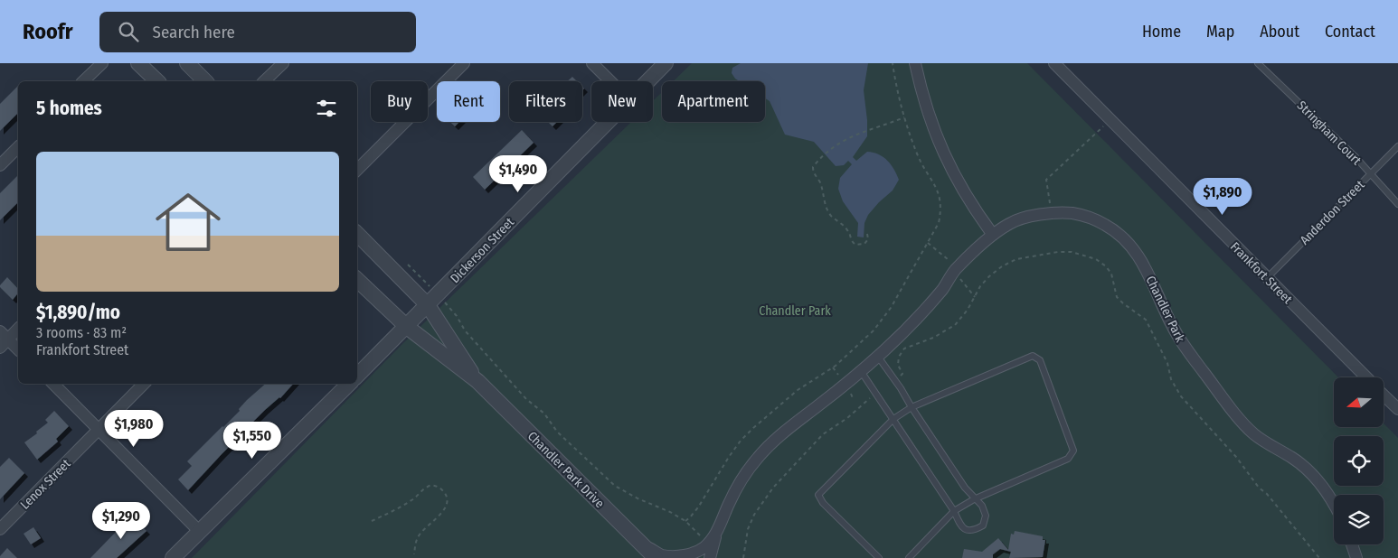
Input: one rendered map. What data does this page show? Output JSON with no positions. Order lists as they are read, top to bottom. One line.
{"streets":{"street":["Dickerson Street","Frankfort Street","Chandler Park","Chandler Park Drive","Lenox Street"],"lane":["Stringham Court","Anderdon Street"]},"crossings":[["Stringham Court","Anderdon Street"],["Anderdon Street","Frankfort Street"],["Dickerson Street","Chandler Park Drive"],["Chandler Park","Chandler Park Drive"]],"parks":["Chandler Park"],"north":"left","page":{"header":"Roofr","search":"Search here","nav":["Home","Map","About","Contact"],"chip":["Buy","Rent","Filters","New","Apartment"],"heading":"5 homes","list":[{"name":"$1,890/mo","note":"3 rooms · 83 m² · Frankfort Street"}],"price":["$1,490","$1,890","$1,980","$1,550","$1,290"]}}
